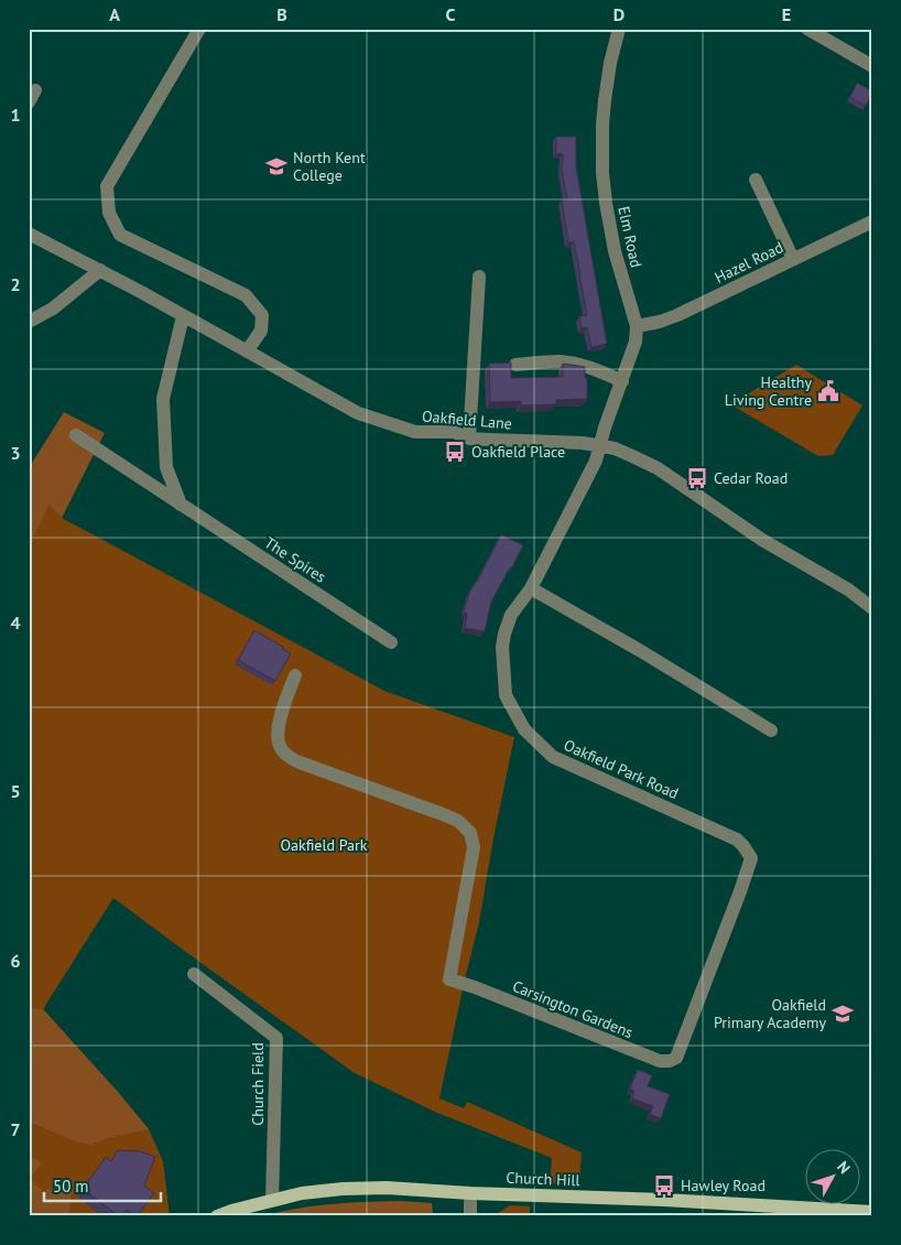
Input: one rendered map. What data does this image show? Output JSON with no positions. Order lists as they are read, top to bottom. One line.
{"streets":{"main road":["Church Hill"],"street":["Elm Road","Hazel Road","Oakfield Lane","The Spires","Oakfield Park Road","Carsington Gardens","Church Field"]},"crossings":[["Elm Road","Hazel Road"],["Elm Road","Oakfield Lane"],["Elm Road","Oakfield Park Road"],["Oakfield Lane","Oakfield Park Road"],["Oakfield Park Road","Carsington Gardens"],["Church Field","Church Hill"]],"parks":["Oakfield Park"],"places":{"school or university":["North Kent College","Oakfield Primary Academy"],"public building":["Healthy Living Centre"],"bus stop":["Oakfield Place","Cedar Road","Hawley Road"]},"scale_bar":"50 m","north":"top right","grid":{"columns":["A","B","C","D","E"],"rows":["1","2","3","4","5","6","7"]}}
